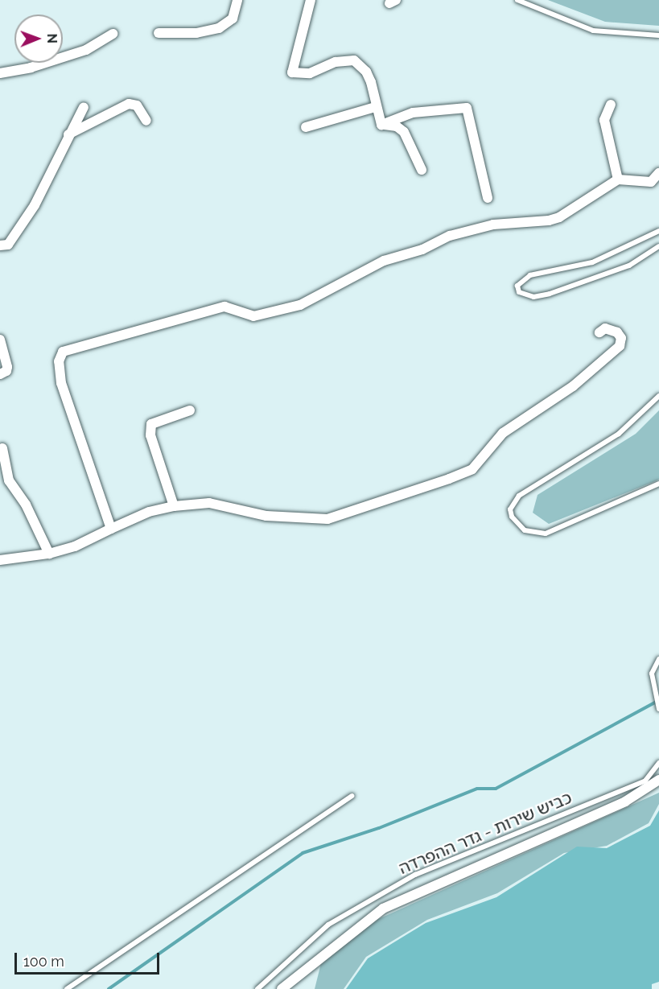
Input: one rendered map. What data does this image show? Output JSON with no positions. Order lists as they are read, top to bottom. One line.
{"streets":{"lane":["כביש שירות - גדר ההפרדה"]},"scale_bar":"100 m","north":"right"}
